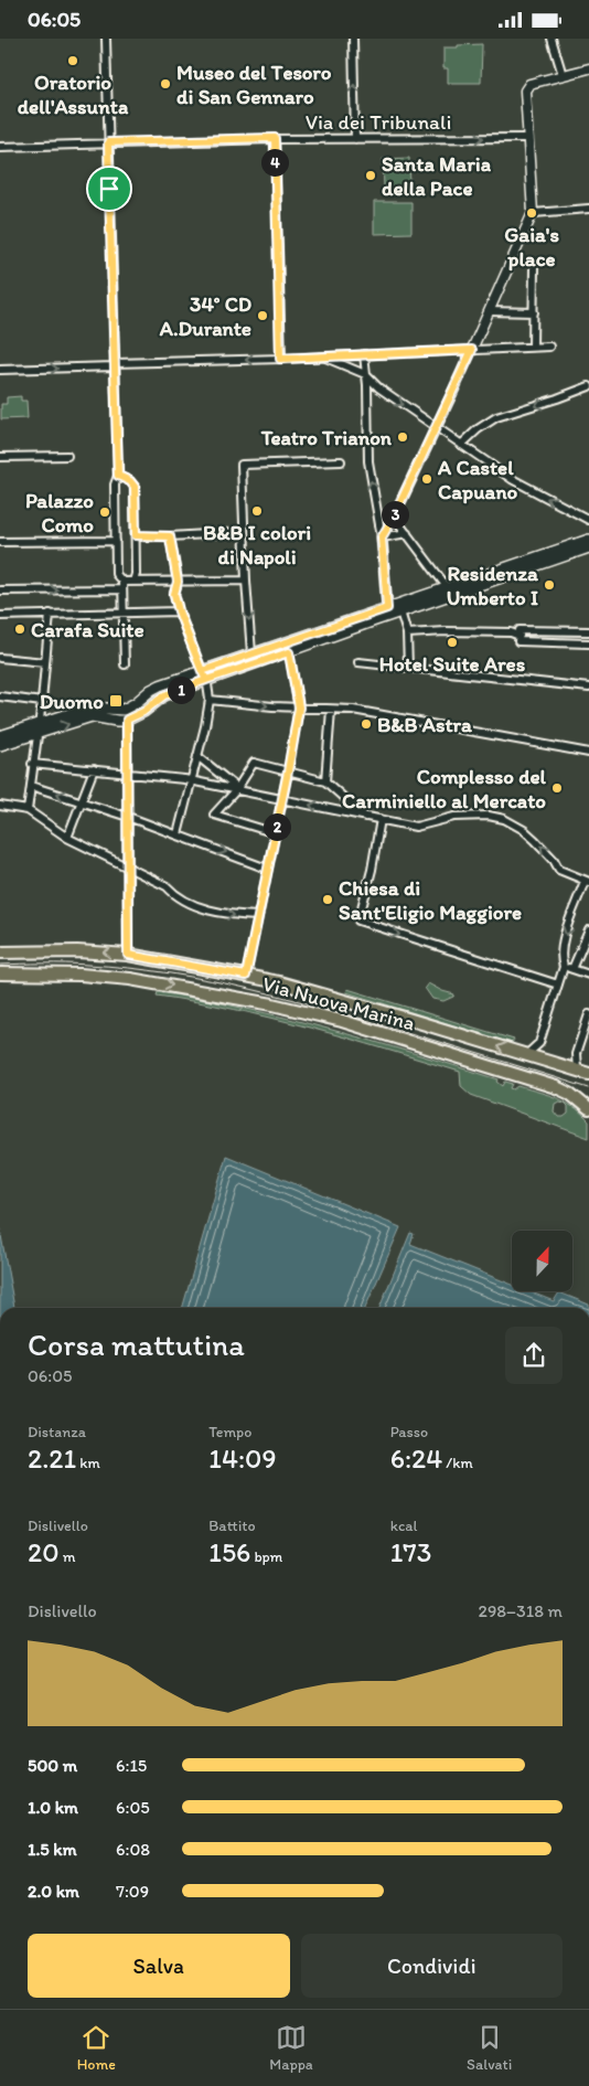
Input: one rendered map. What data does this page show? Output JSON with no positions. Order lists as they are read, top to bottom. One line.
{"streets":{"main road":["Via Nuova Marina"],"street":["Via dei Tribunali"]},"places":{"other":["Oratorio dell'Assunta","Museo del Tesoro di San Gennaro","Santa Maria della Pace","Gaia's place","34° CD A.Durante","Teatro Trianon","A Castel Capuano","B&B I colori di Napoli","Palazzo Como","Residenza Umberto I","Carafa Suite","Hotel Suite Ares","B&B Astra","Complesso del Carminiello al Mercato","Chiesa di Sant'Eligio Maggiore"],"transit":["Duomo"]},"north":"top","page":{"status":"06:05","pins":["4","3","1","2"],"heading":["Corsa mattutina","06:05"],"stats":[["Distanza","2.21 km"],["Tempo","14:09"],["Passo","6:24 /km"],["Dislivello","20 m"],["Battito","156 bpm"],["kcal","173"]],"chart":["Dislivello","298–318 m"],"list":[{"name":"500 m","note":"6:15"},{"name":"1.0 km","note":"6:05"},{"name":"1.5 km","note":"6:08"},{"name":"2.0 km","note":"7:09"}],"buttons":["Salva","Condividi"],"tabs":["Home","Mappa","Salvati"]}}
